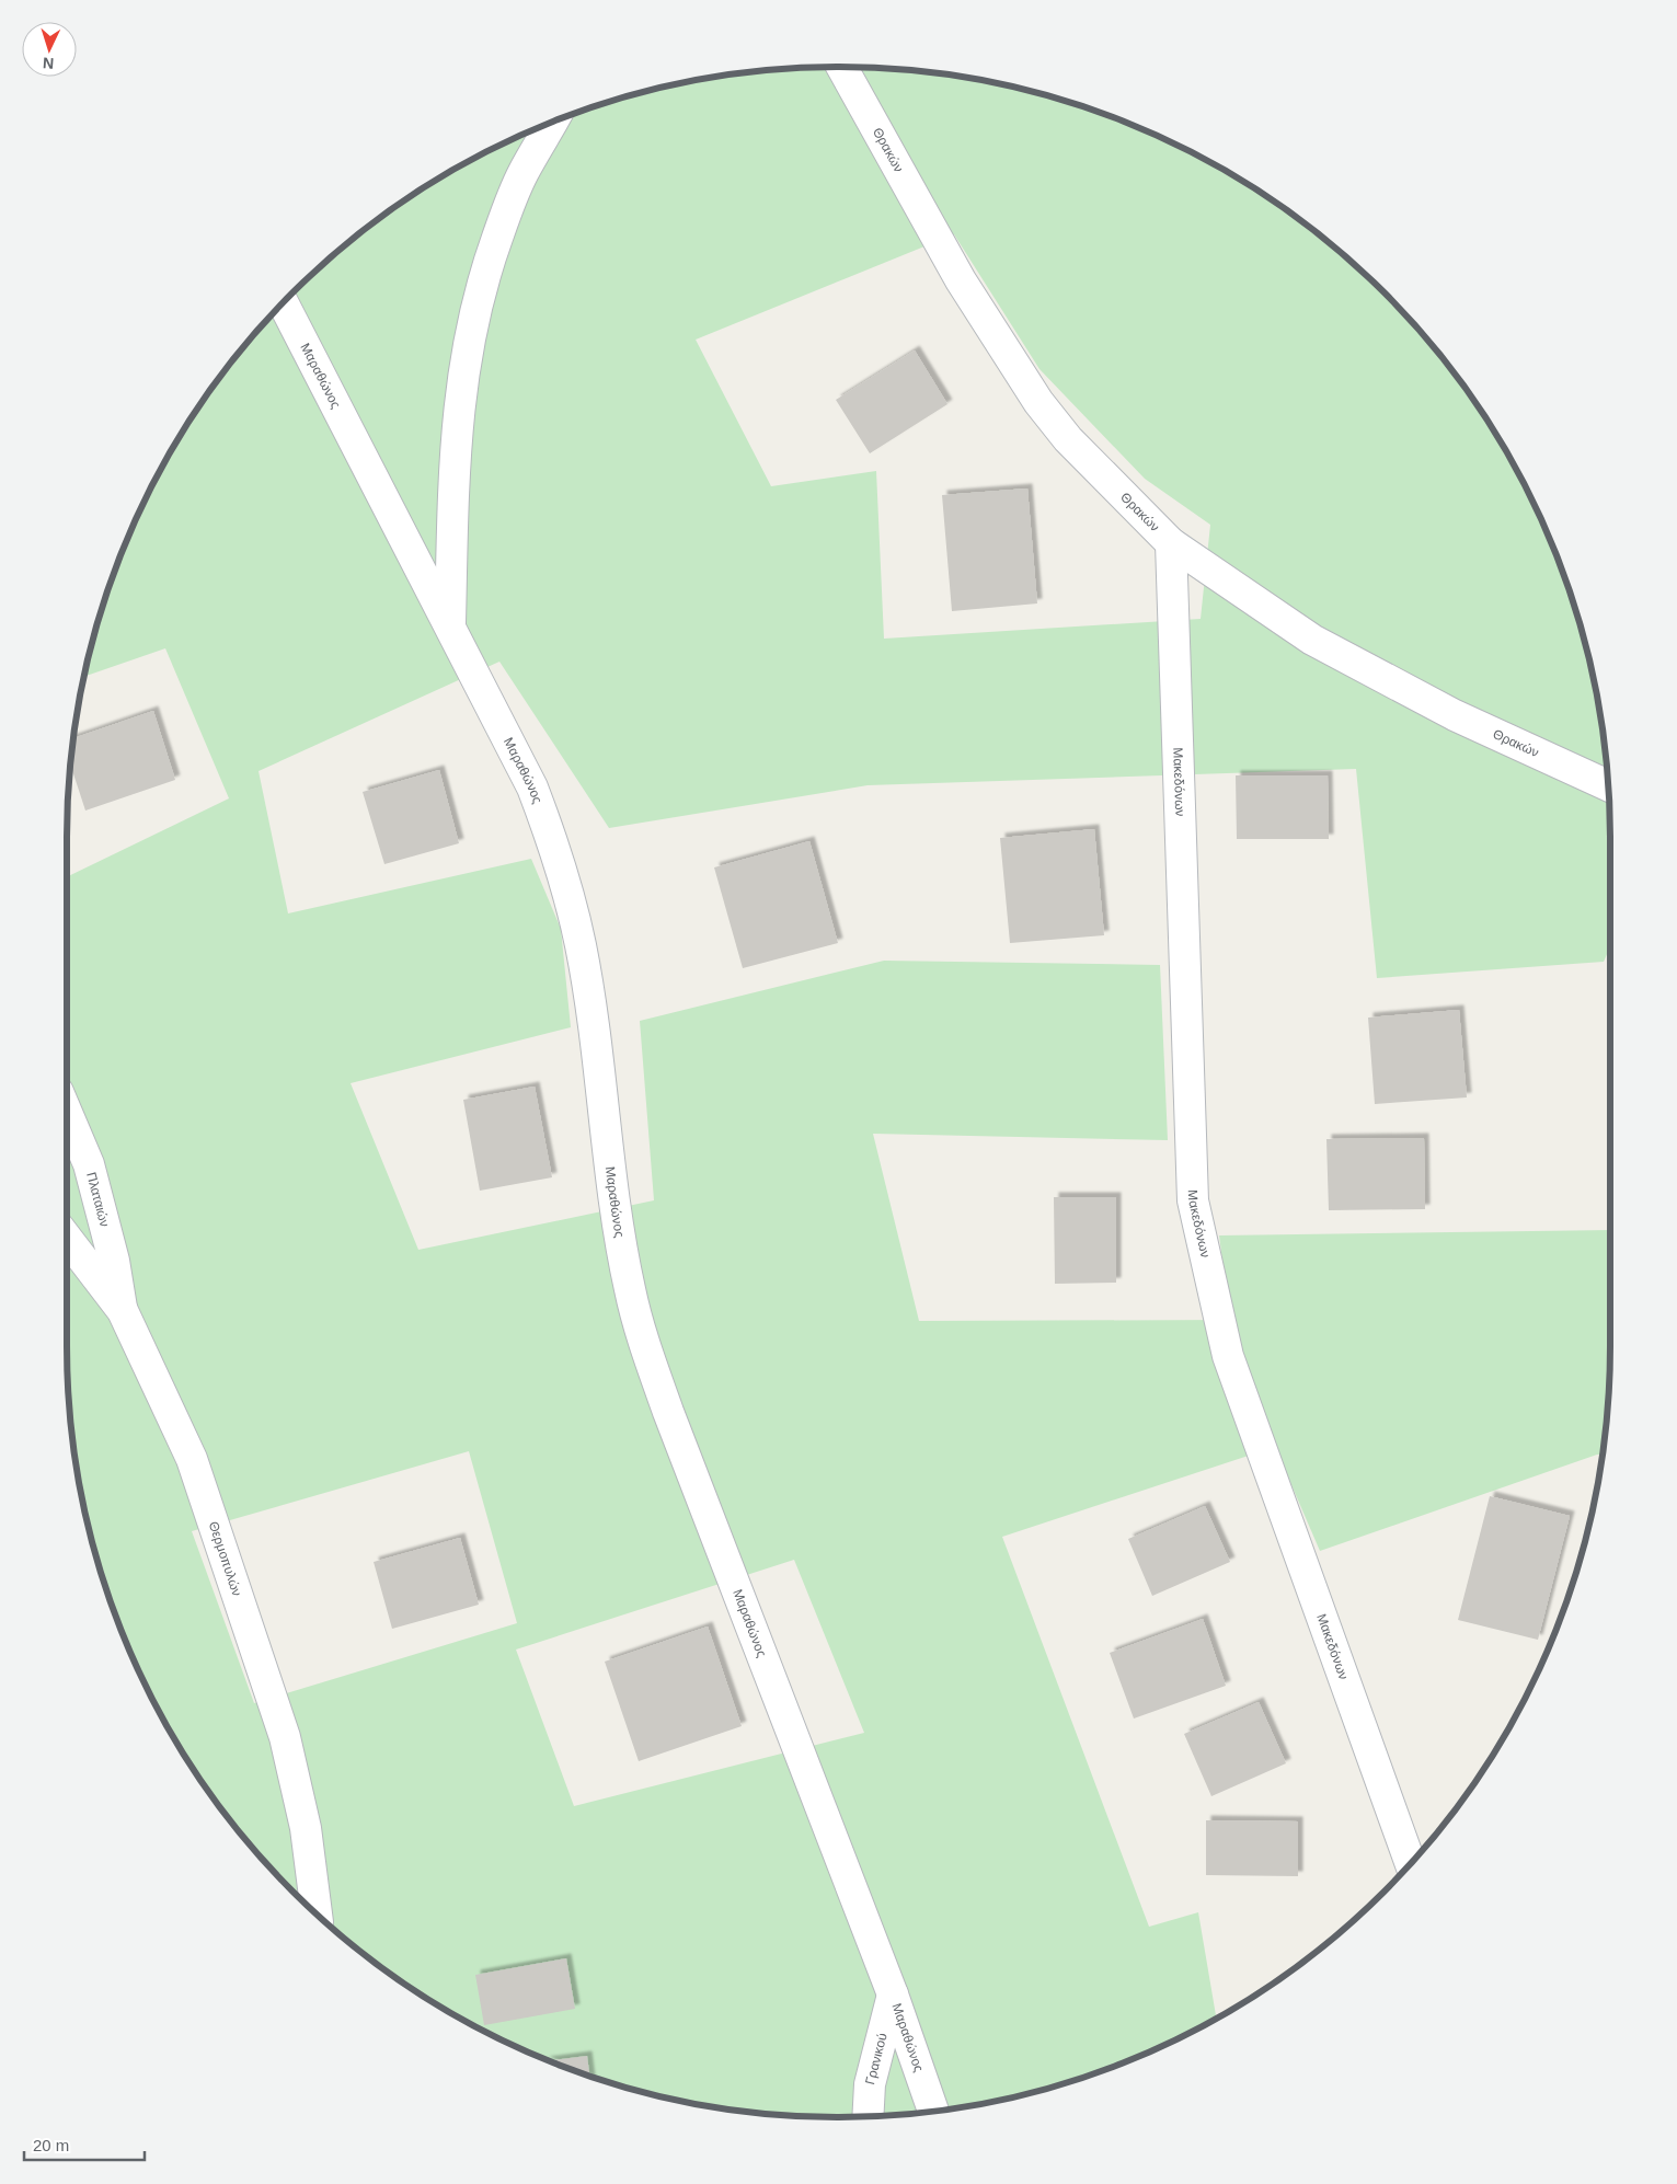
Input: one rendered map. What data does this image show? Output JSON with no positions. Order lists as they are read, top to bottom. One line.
{"streets":{"street":["Θρακών","Μαραθώνος","Μακεδόνων","Πλαταιών","Θερμοπυλών","Γρανικού"]},"crossings":[["Θρακών","Μακεδόνων"],["Μαραθώνος","Γρανικού"],["Πλαταιών","Θερμοπυλών"]],"scale_bar":"20 m","north":"bottom"}
